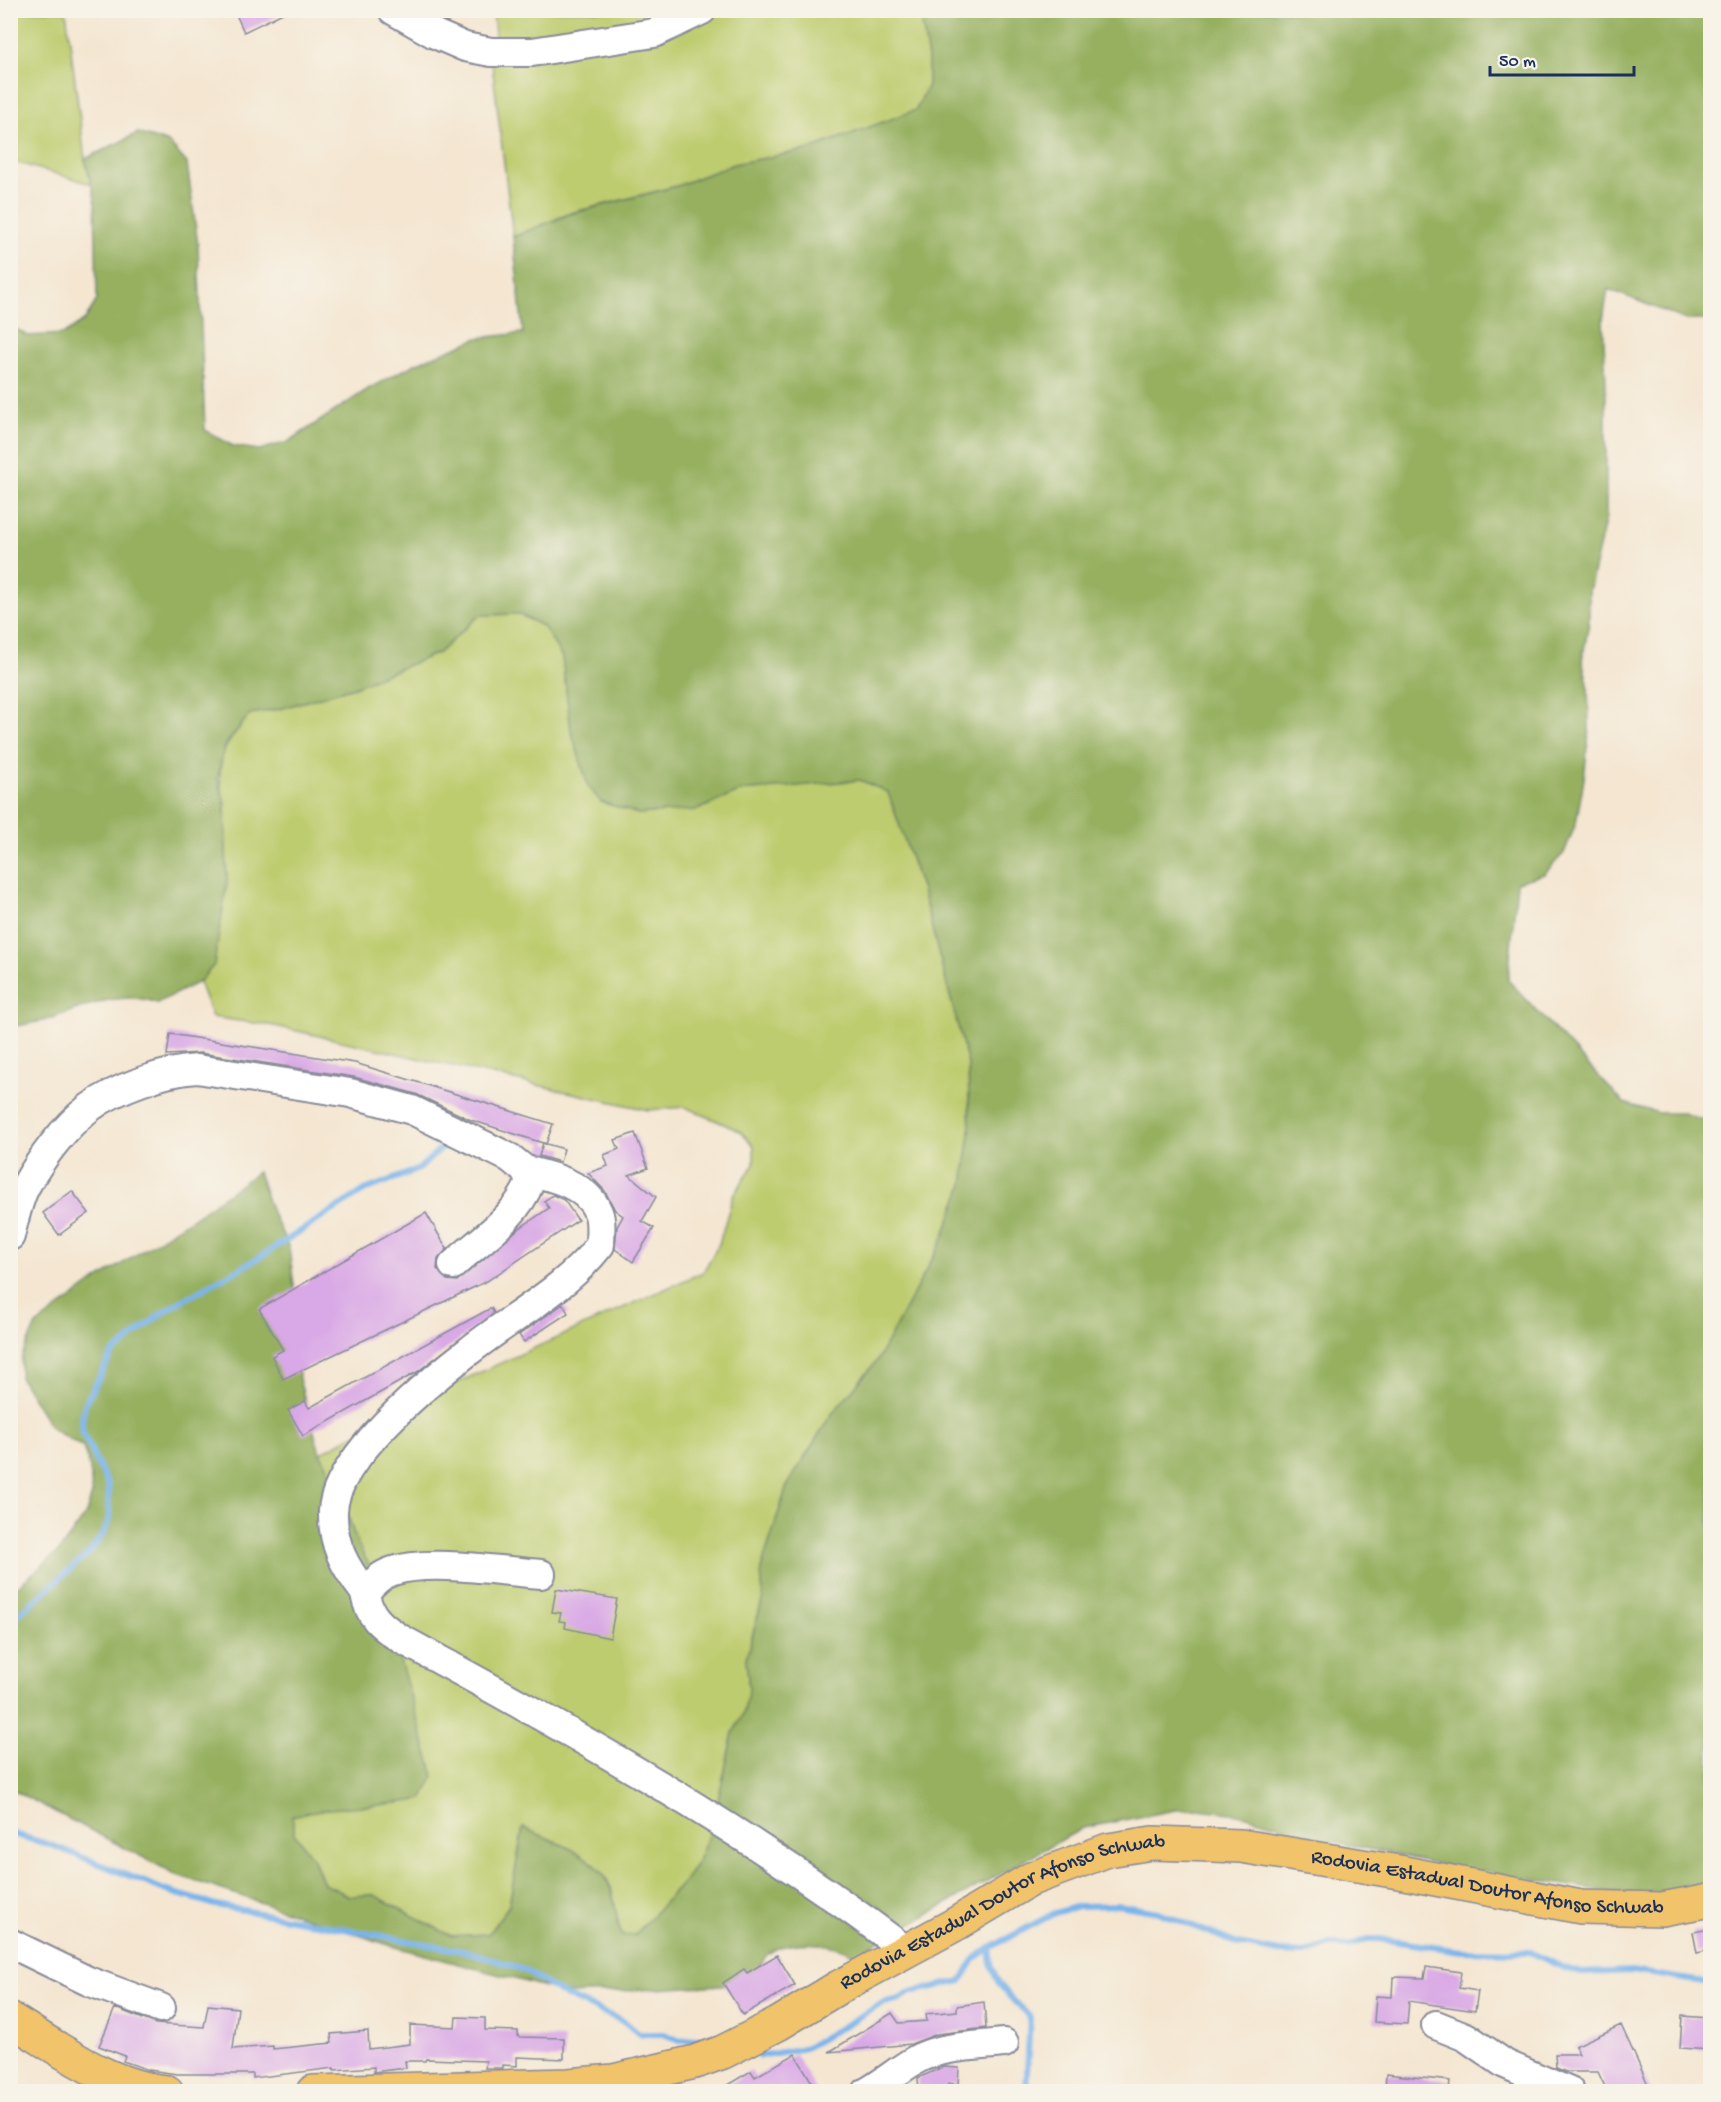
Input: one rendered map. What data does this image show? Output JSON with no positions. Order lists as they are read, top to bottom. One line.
{"streets":{"main road":["Rodovia Estadual Doutor Afonso Schwab"]},"scale_bar":"50 m"}
